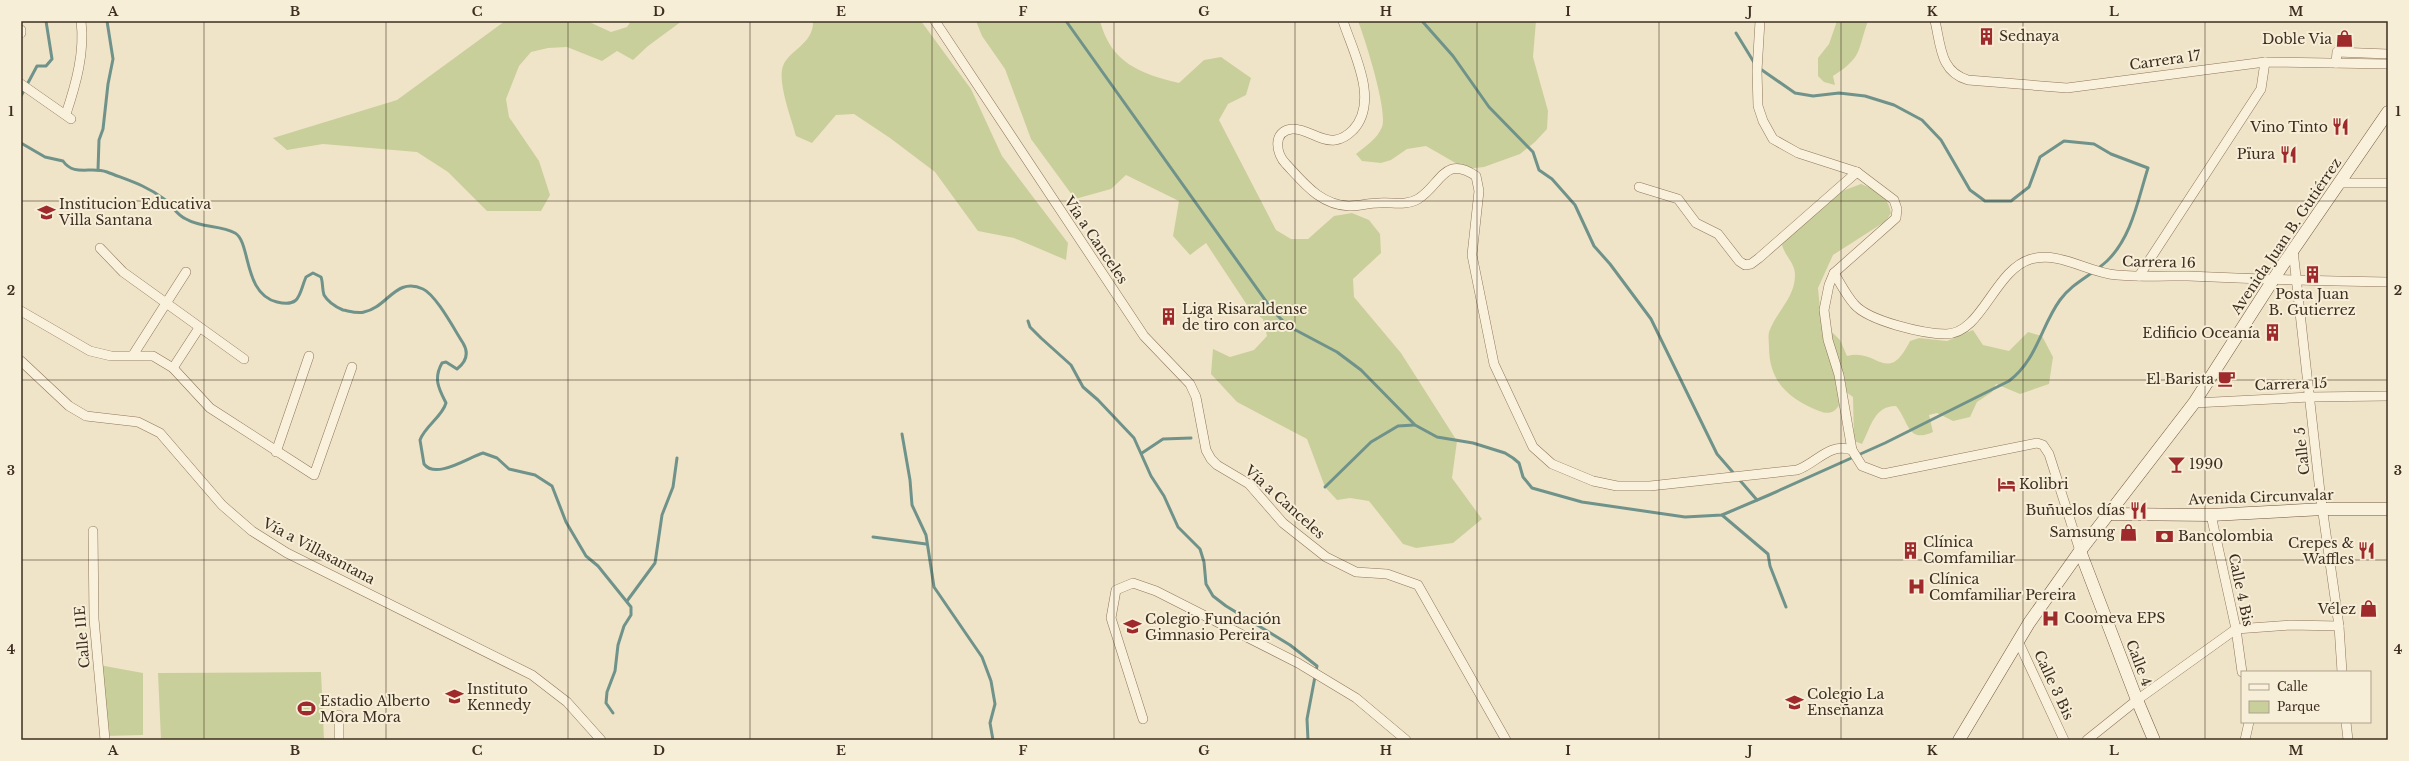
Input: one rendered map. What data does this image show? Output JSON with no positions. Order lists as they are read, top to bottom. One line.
{"streets":{"main road":["Avenida Juan B. Gutiérrez","Avenida Circunvalar","Calle 4"],"street":["Carrera 17","Vía a Canceles","Carrera 16","Carrera 15","Calle 5","Vía a Villasantana","Calle 4 Bis","Calle 11E","Calle 3 Bis"]},"crossings":[["Avenida Juan B. Gutiérrez","Carrera 16"],["Avenida Juan B. Gutiérrez","Carrera 15"],["Avenida Juan B. Gutiérrez","Calle 5"],["Avenida Juan B. Gutiérrez","Avenida Circunvalar"],["Carrera 16","Calle 5"],["Carrera 15","Calle 5"],["Calle 5","Avenida Circunvalar"],["Avenida Circunvalar","Calle 4 Bis"]],"places":{"building":["Sednaya","Posta Juan B. Gutierrez","Liga Risaraldense de tiro con arco","Edificio Oceanía","Clínica Comfamiliar"],"shop":["Doble Via","Samsung","Vélez"],"restaurant":["Vino Tinto","Pïura","Buñuelos días","Crepes & Waffles"],"school or university":["Institucion Educativa Villa Santana","Colegio Fundación Gimnasio Pereira","Instituto Kennedy","Colegio La Enseñanza"],"cafe":["El Barista"],"bar":["1990"],"hotel":["Kolibri"],"bank":["Bancolombia"],"hospital":["Clínica Comfamiliar Pereira","Coomeva EPS"],"sports":["Estadio Alberto Mora Mora"]},"legend":["Calle","Parque"],"grid":{"columns":["A","B","C","D","E","F","G","H","I","J","K","L","M"],"rows":["1","2","3","4"]}}
